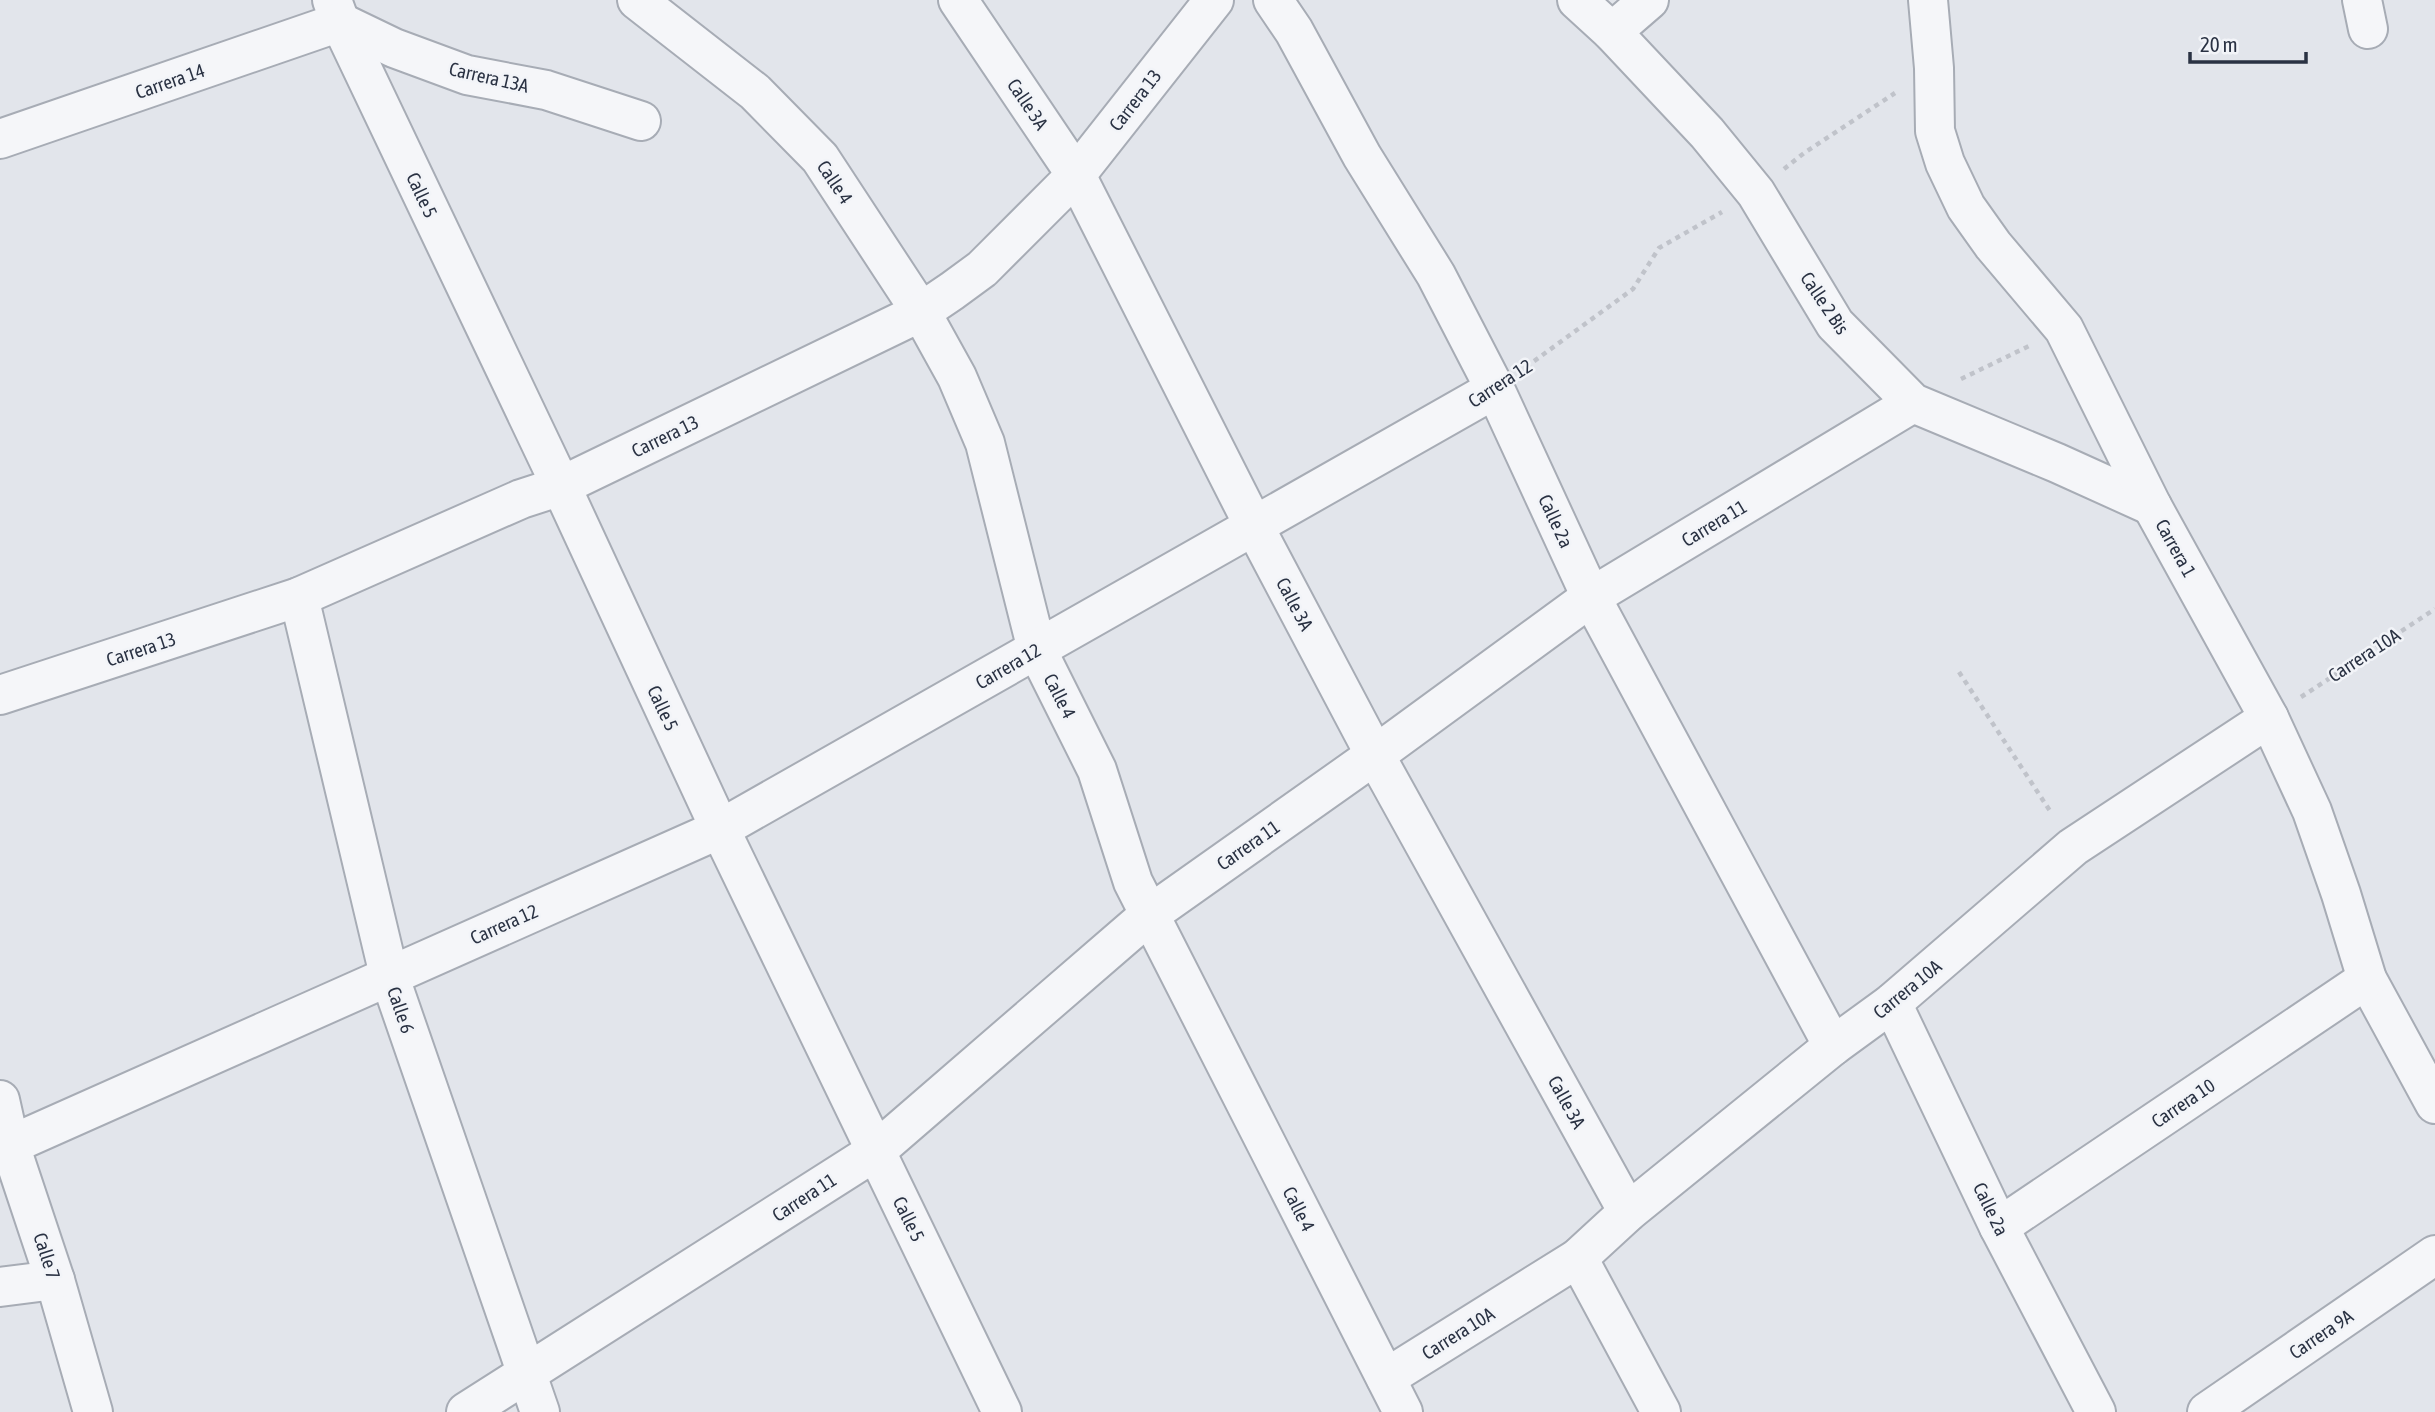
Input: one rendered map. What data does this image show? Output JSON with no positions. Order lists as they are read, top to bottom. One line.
{"streets":{"street":["Carrera 13A","Carrera 14","Carrera 13","Calle 3A","Calle 4","Calle 5","Calle 2 Bis","Carrera 12","Calle 2a","Carrera 11","Carrera 1","Carrera 10A","Calle 6","Carrera 10","Calle 7","Carrera 9A"]},"crossings":[["Carrera 13A","Carrera 14"],["Carrera 13A","Calle 5"],["Carrera 14","Calle 5"],["Carrera 13","Calle 3A"],["Carrera 13","Calle 4"],["Carrera 13","Calle 5"],["Carrera 13","Calle 6"],["Calle 3A","Carrera 12"],["Calle 3A","Carrera 11"],["Calle 3A","Carrera 10A"],["Calle 4","Carrera 12"],["Calle 4","Carrera 11"],["Calle 4","Carrera 10A"],["Calle 5","Carrera 12"],["Calle 5","Carrera 11"],["Calle 2 Bis","Carrera 12"],["Calle 2 Bis","Carrera 11"],["Calle 2 Bis","Carrera 1"],["Carrera 12","Calle 2a"],["Carrera 12","Carrera 1"],["Carrera 12","Calle 6"],["Carrera 12","Calle 7"],["Calle 2a","Carrera 11"],["Calle 2a","Carrera 10A"],["Calle 2a","Carrera 10"],["Carrera 11","Calle 6"],["Carrera 1","Carrera 10A"],["Carrera 1","Carrera 10"]],"scale_bar":"20 m"}
